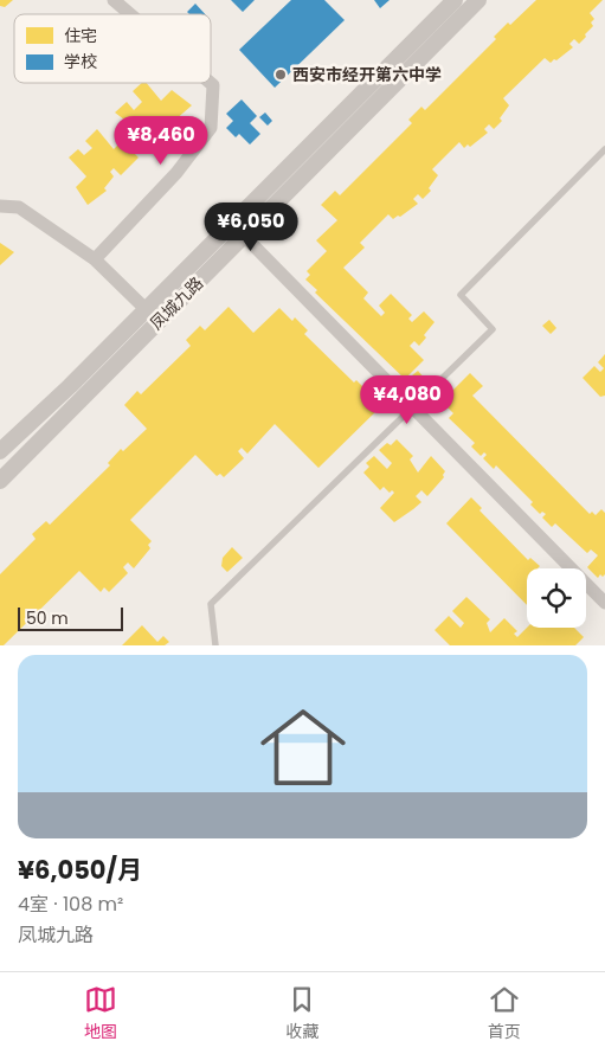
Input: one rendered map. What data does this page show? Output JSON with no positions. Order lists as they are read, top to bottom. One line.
{"streets":{"street":["凤城九路"]},"places":["西安市经开第六中学"],"legend":["住宅","学校"],"scale_bar":"50 m","page":{"price":["¥8,460","¥6,050","¥4,080"],"scale":"50 m","list":[{"name":"¥6,050/月","note":"4室 · 108 m² · 凤城九路"}],"tabs":["地图","收藏","首页"]}}
